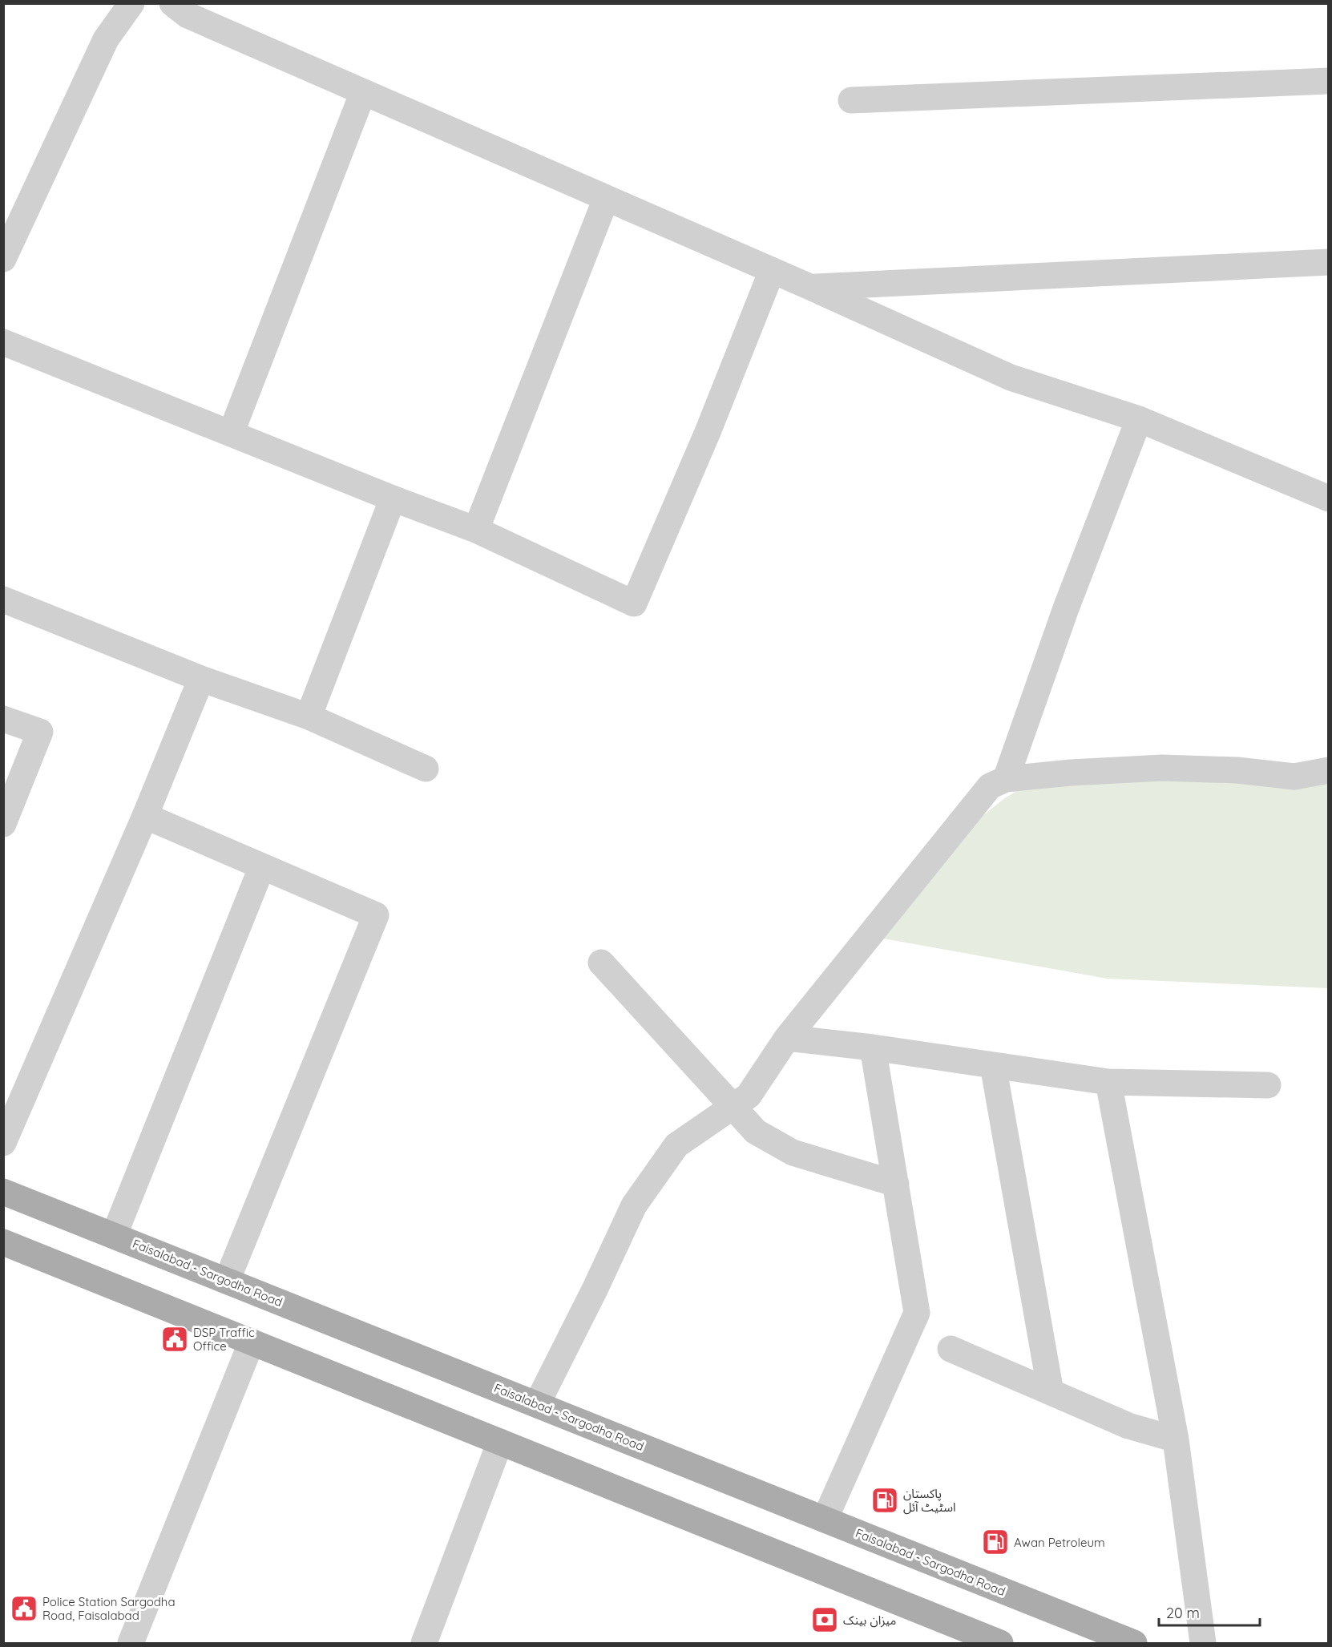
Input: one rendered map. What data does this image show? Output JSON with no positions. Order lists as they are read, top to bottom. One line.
{"streets":{"main road":["Faisalabad - Sargodha Road"]},"places":{"public building":["DSP Traffic Office","Police Station Sargodha Road, Faisalabad"],"fuel station":["پاکستان اسٹیٹ آئل","Awan Petroleum"],"bank":["میزان بینک"]},"scale_bar":"20 m"}
